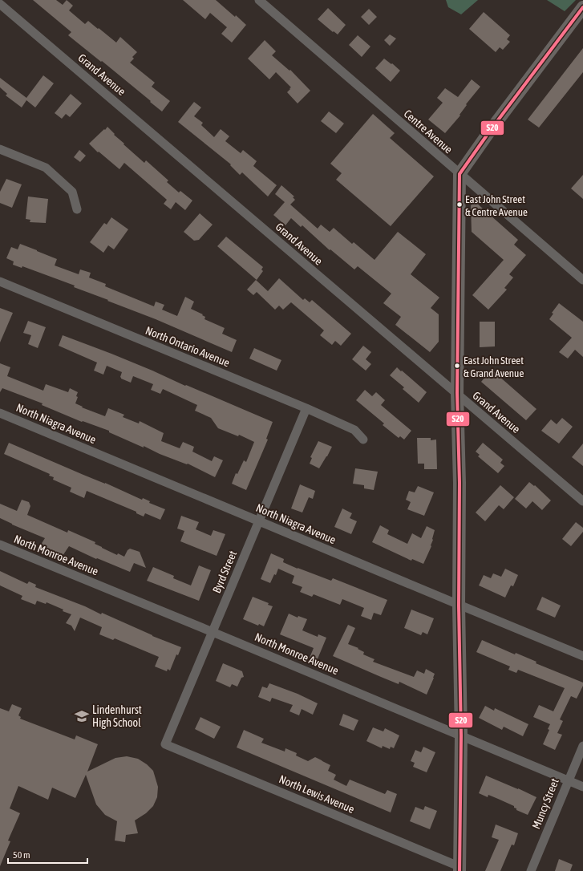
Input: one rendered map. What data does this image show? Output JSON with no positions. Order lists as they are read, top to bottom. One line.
{"streets":{"street":["Grand Avenue","Centre Avenue","North Ontario Avenue","North Niagra Avenue","North Monroe Avenue","Byrd Street","North Lewis Avenue","Muncy Street"]},"crossings":[["North Ontario Avenue","Byrd Street"],["North Niagra Avenue","Byrd Street"],["North Monroe Avenue","Byrd Street"],["North Monroe Avenue","Muncy Street"],["Byrd Street","North Lewis Avenue"]],"places":{"other":["East John Street & Centre Avenue","East John Street & Grand Avenue"],"school or university":["Lindenhurst High School"]},"lines":["transit line S20"],"scale_bar":"50 m"}
